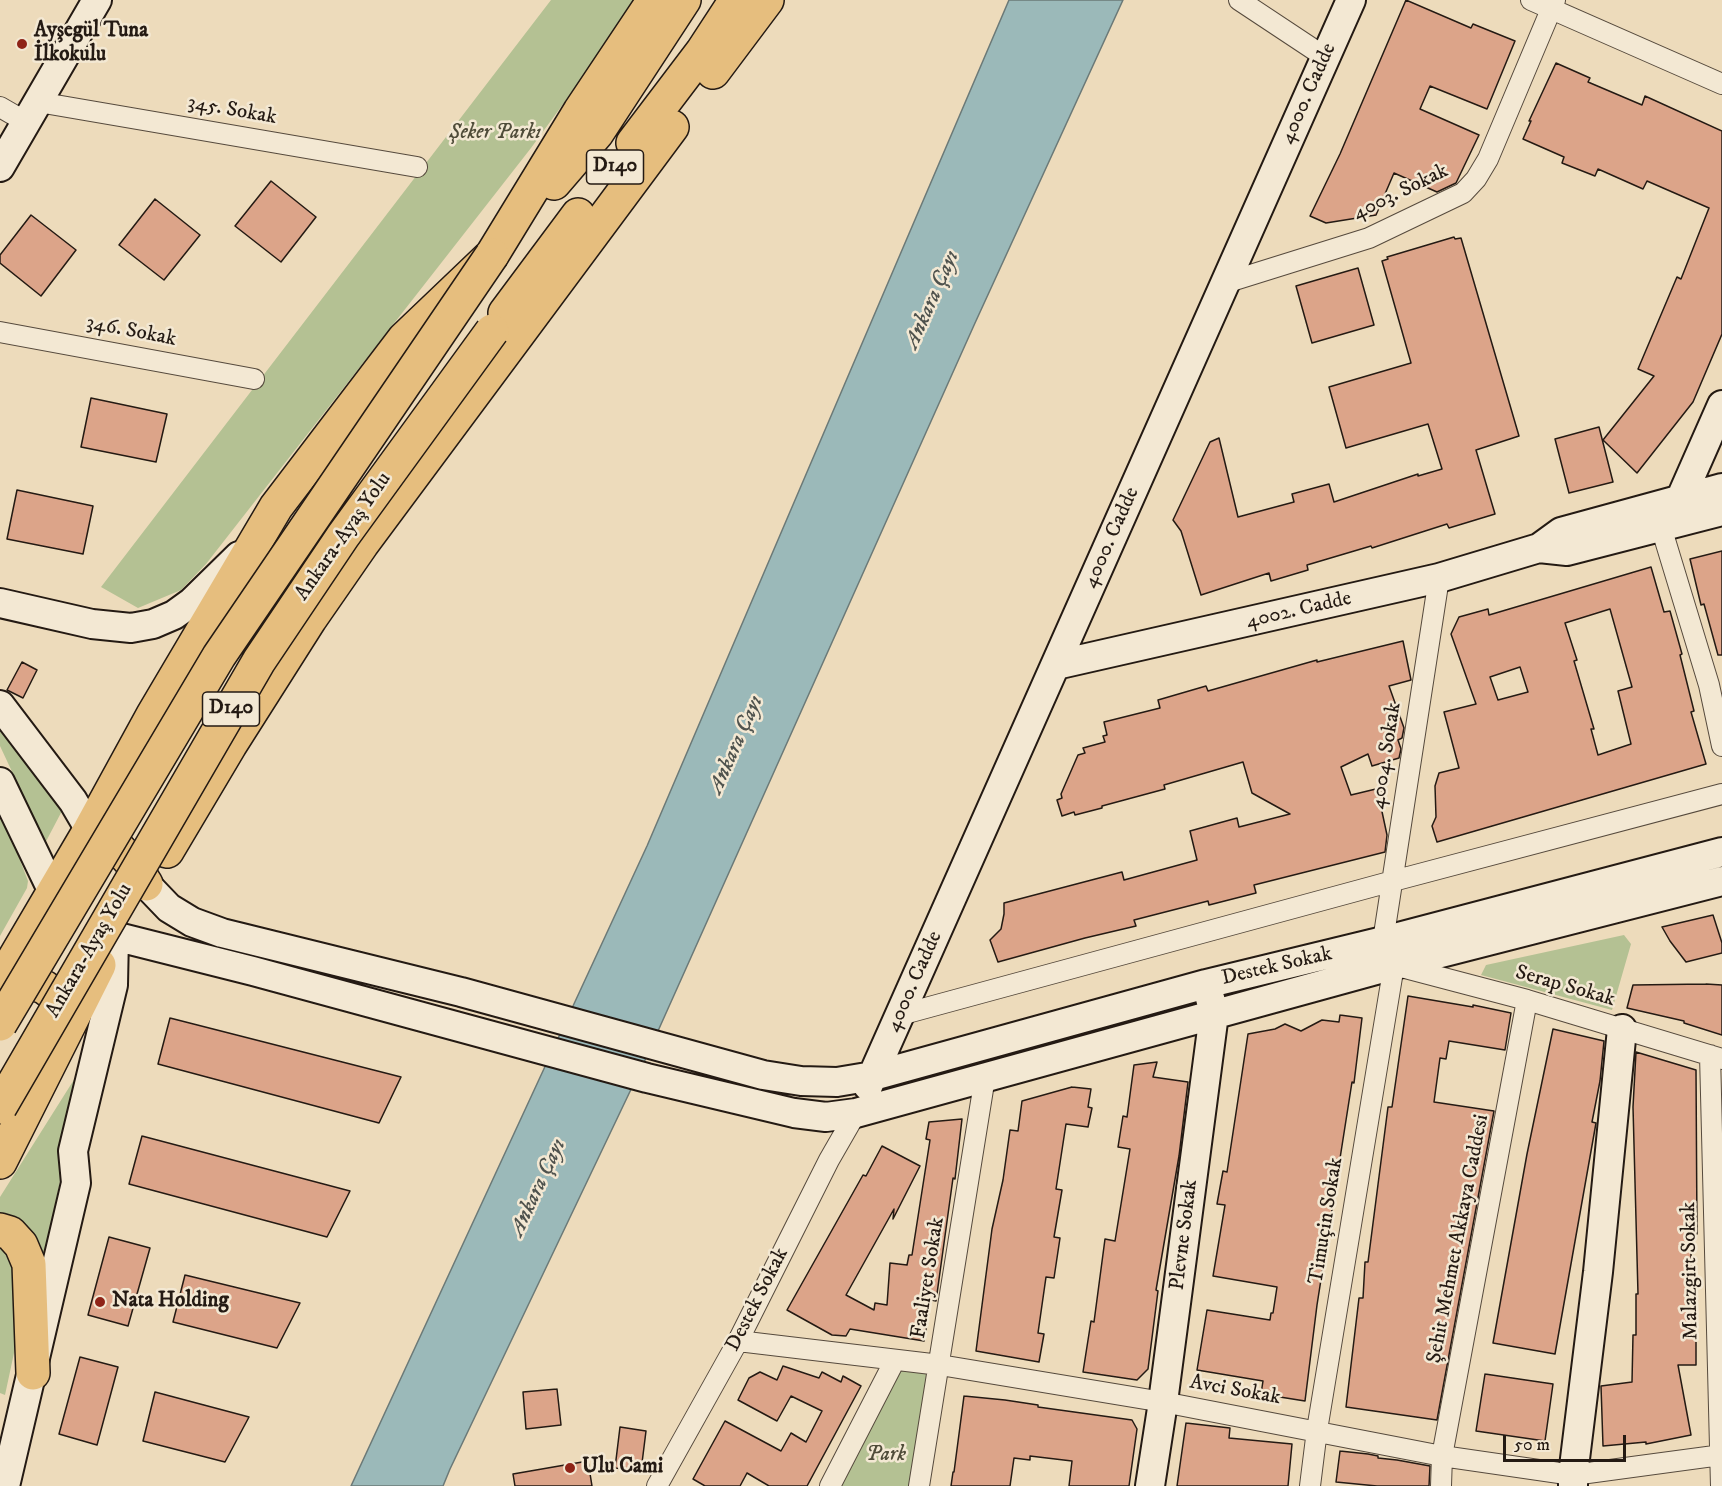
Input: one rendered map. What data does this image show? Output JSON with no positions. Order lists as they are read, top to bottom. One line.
{"streets":{"highway":["D140","Ankara-Ayaş Yolu"],"street":["4000. Cadde","345. Sokak","4003. Sokak","346. Sokak","4002. Cadde","4004. Sokak","Destek Sokak","Serap Sokak","Timuçin Sokak","Plevne Sokak","Şehit Mehmet Akkaya Caddesi","Malazgirt Sokak","Faaliyet Sokak","Avci Sokak"]},"crossings":[["4000. Cadde","4003. Sokak"],["4000. Cadde","4002. Cadde"],["4000. Cadde","Destek Sokak"],["4002. Cadde","4004. Sokak"],["4004. Sokak","Destek Sokak"],["4004. Sokak","Serap Sokak"],["4004. Sokak","Timuçin Sokak"],["Destek Sokak","Serap Sokak"],["Destek Sokak","Timuçin Sokak"],["Destek Sokak","Plevne Sokak"],["Destek Sokak","Faaliyet Sokak"],["Destek Sokak","Avci Sokak"],["Serap Sokak","Timuçin Sokak"],["Serap Sokak","Şehit Mehmet Akkaya Caddesi"],["Serap Sokak","Malazgirt Sokak"],["Timuçin Sokak","Avci Sokak"],["Plevne Sokak","Avci Sokak"],["Şehit Mehmet Akkaya Caddesi","Avci Sokak"],["Malazgirt Sokak","Avci Sokak"],["Faaliyet Sokak","Avci Sokak"]],"water":["Ankara Çayı"],"parks":["Şeker Parkı","Park"],"places":["Ayşegül Tuna İlkokulu","Nata Holding","Ulu Cami"],"scale_bar":"50 m"}
